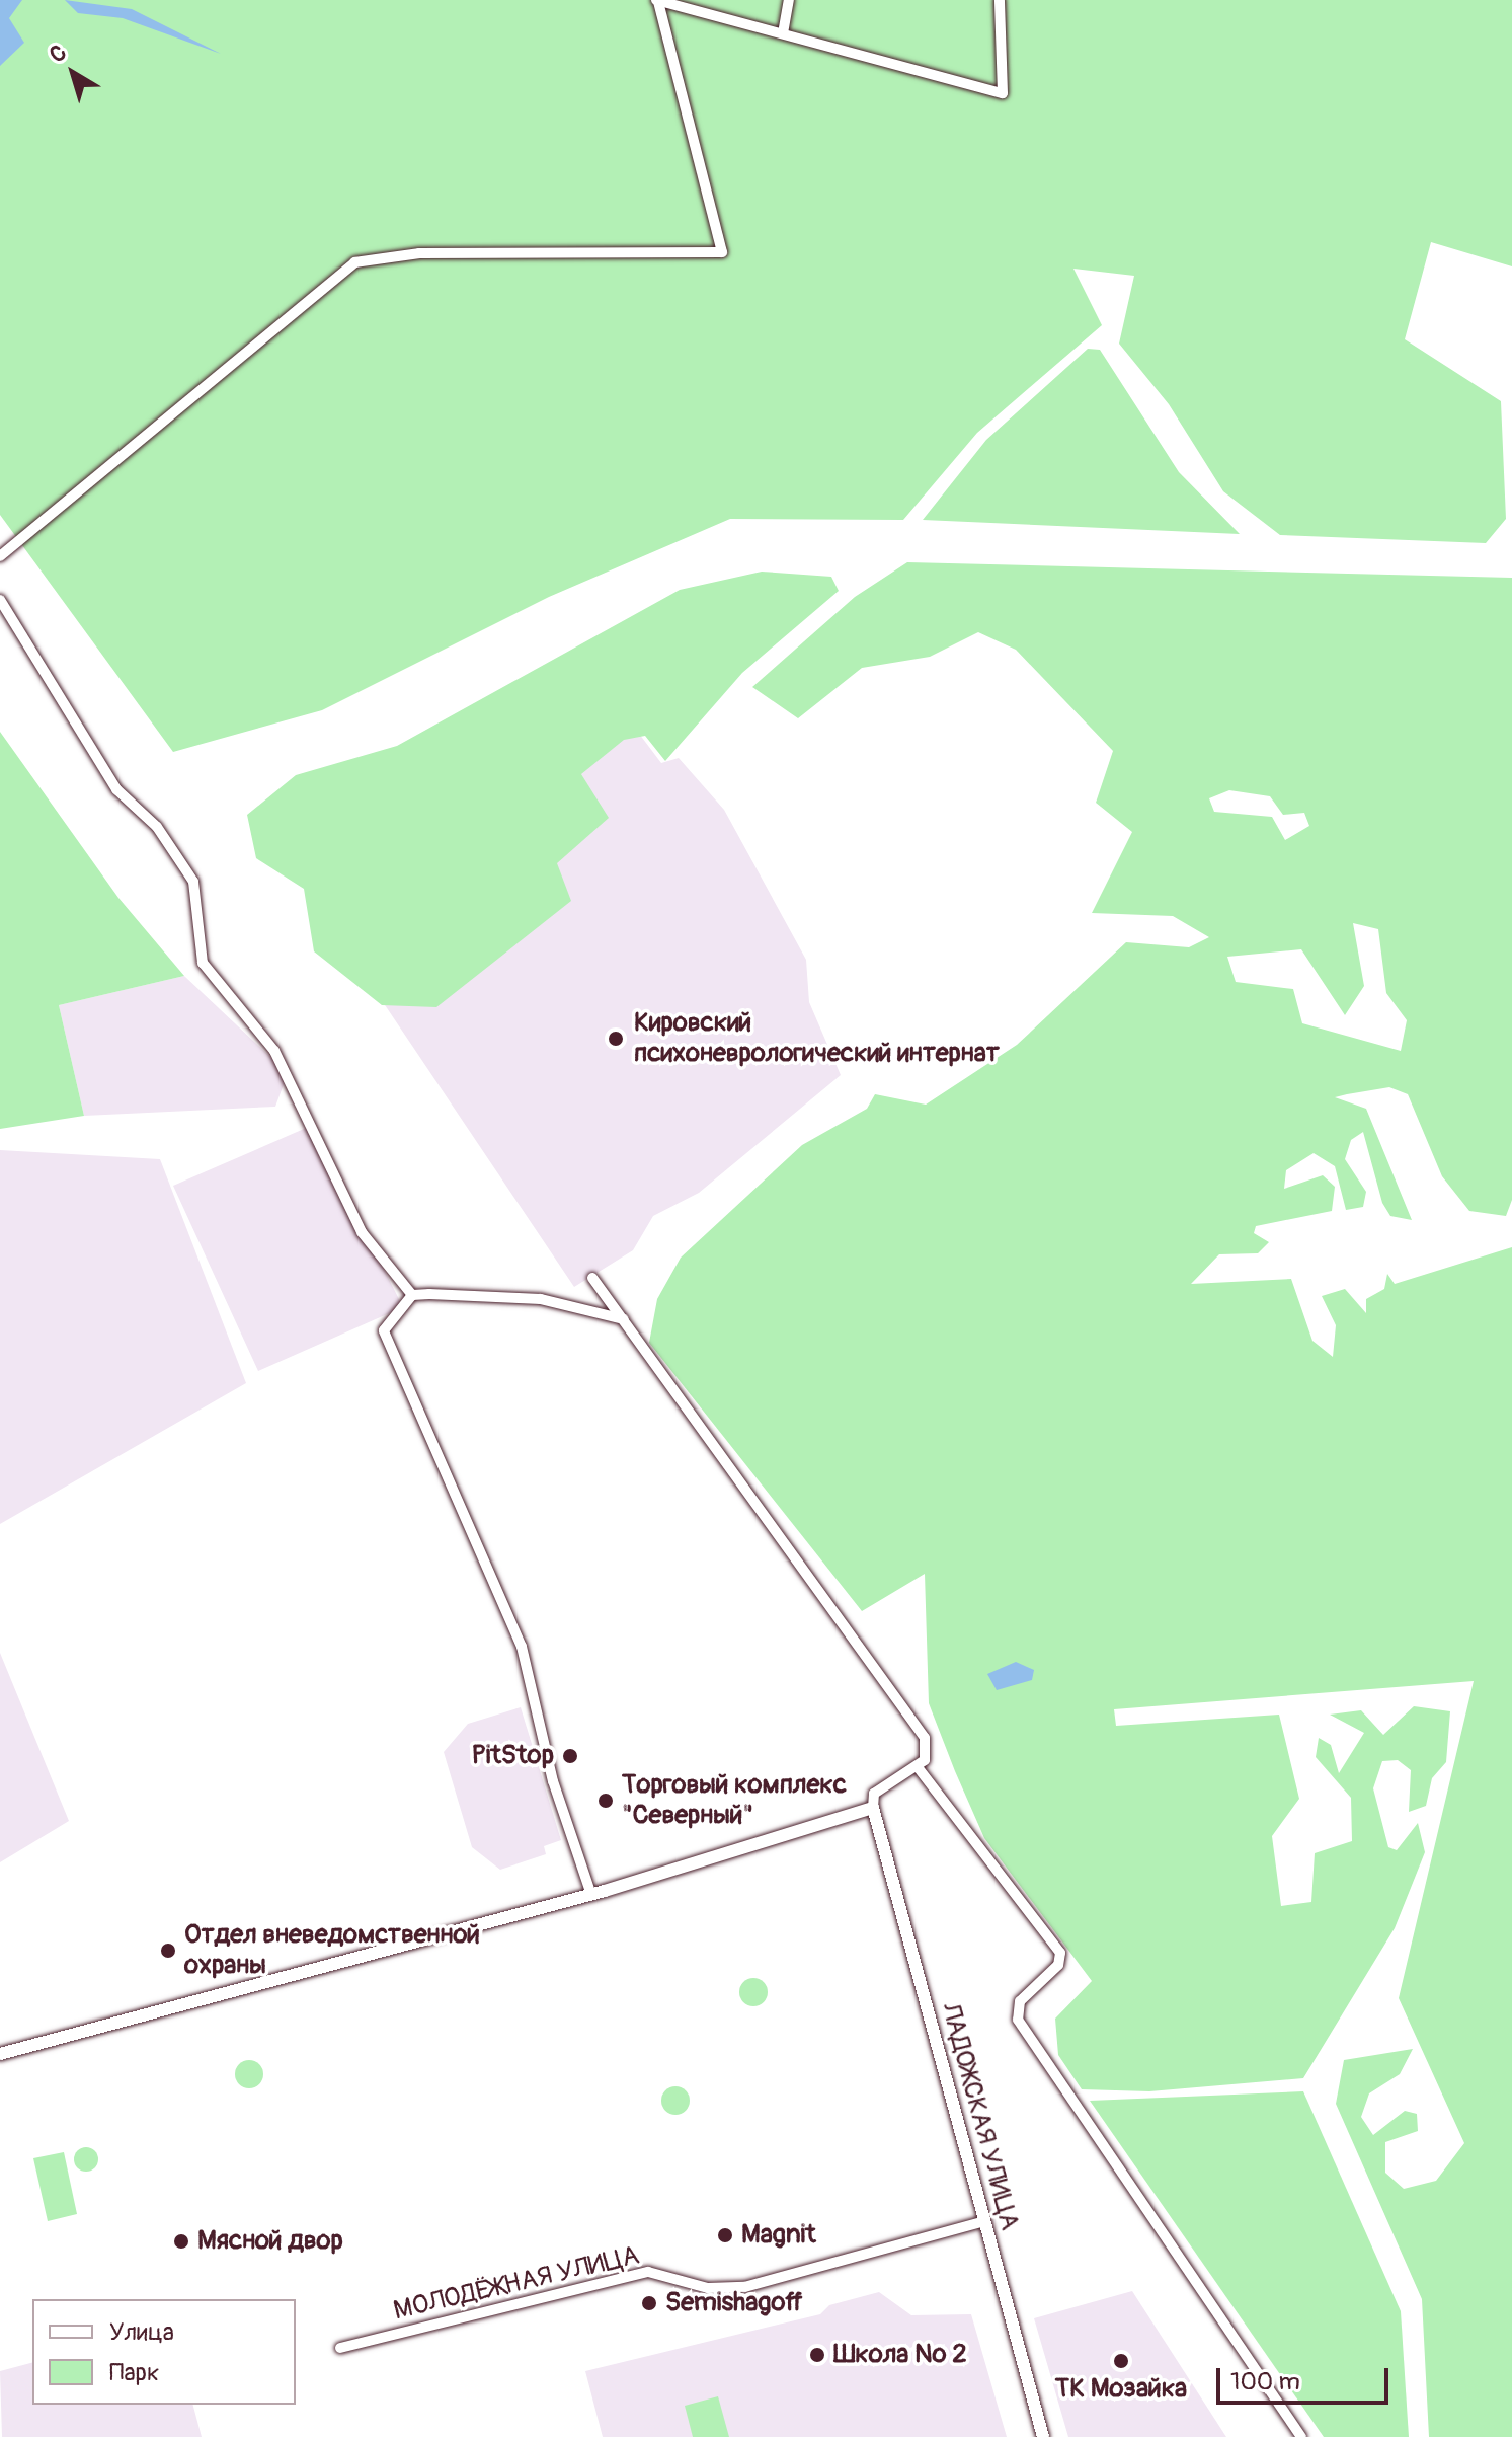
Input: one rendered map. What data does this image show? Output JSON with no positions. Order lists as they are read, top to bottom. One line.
{"streets":{"street":["ЛАДОЖСКАЯ УЛИЦА","МОЛОДЁЖНАЯ УЛИЦА"]},"crossings":[["ЛАДОЖСКАЯ УЛИЦА","МОЛОДЁЖНАЯ УЛИЦА"]],"places":["Кировский психоневрологический интернат","PitStop","Торговый комплекс \"Северный\"","Отдел вневедомственной охраны","Magnit","Мясной двор","Semishagoff","Школа № 2","ТК Мозайка"],"legend":["Улица","Парк"],"scale_bar":"100 m","north":"top left"}
